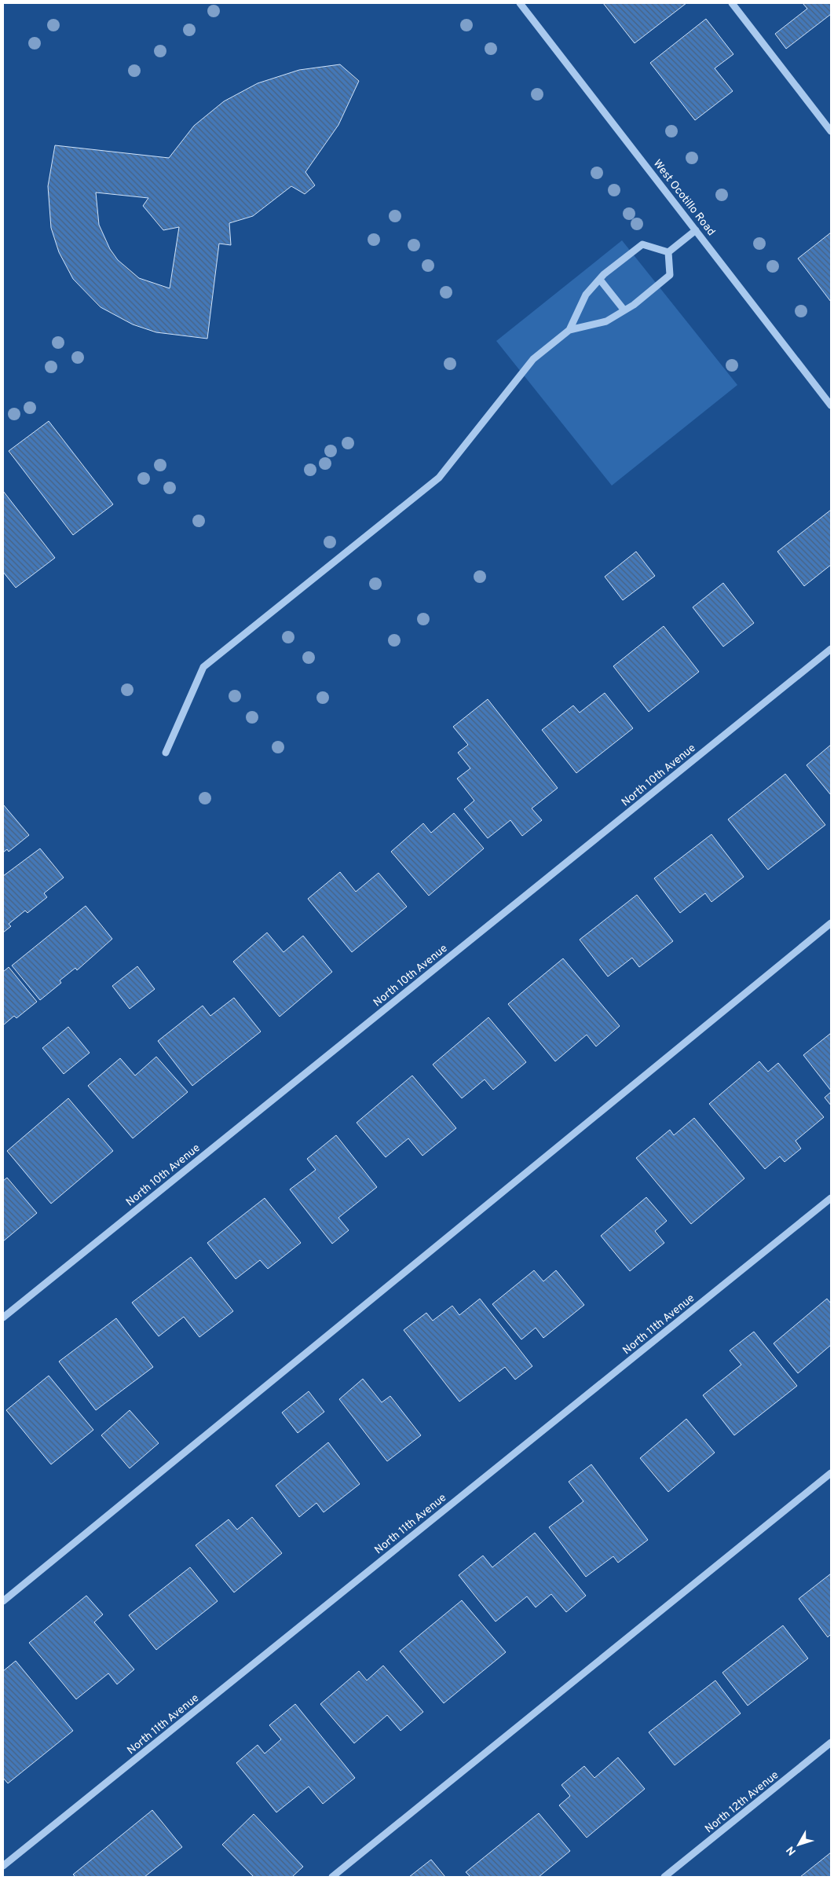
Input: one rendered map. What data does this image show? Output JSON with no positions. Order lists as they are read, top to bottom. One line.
{"streets":{"street":["West Ocotillo Road","North 10th Avenue","North 11th Avenue","North 12th Avenue"]},"north":"bottom left"}
